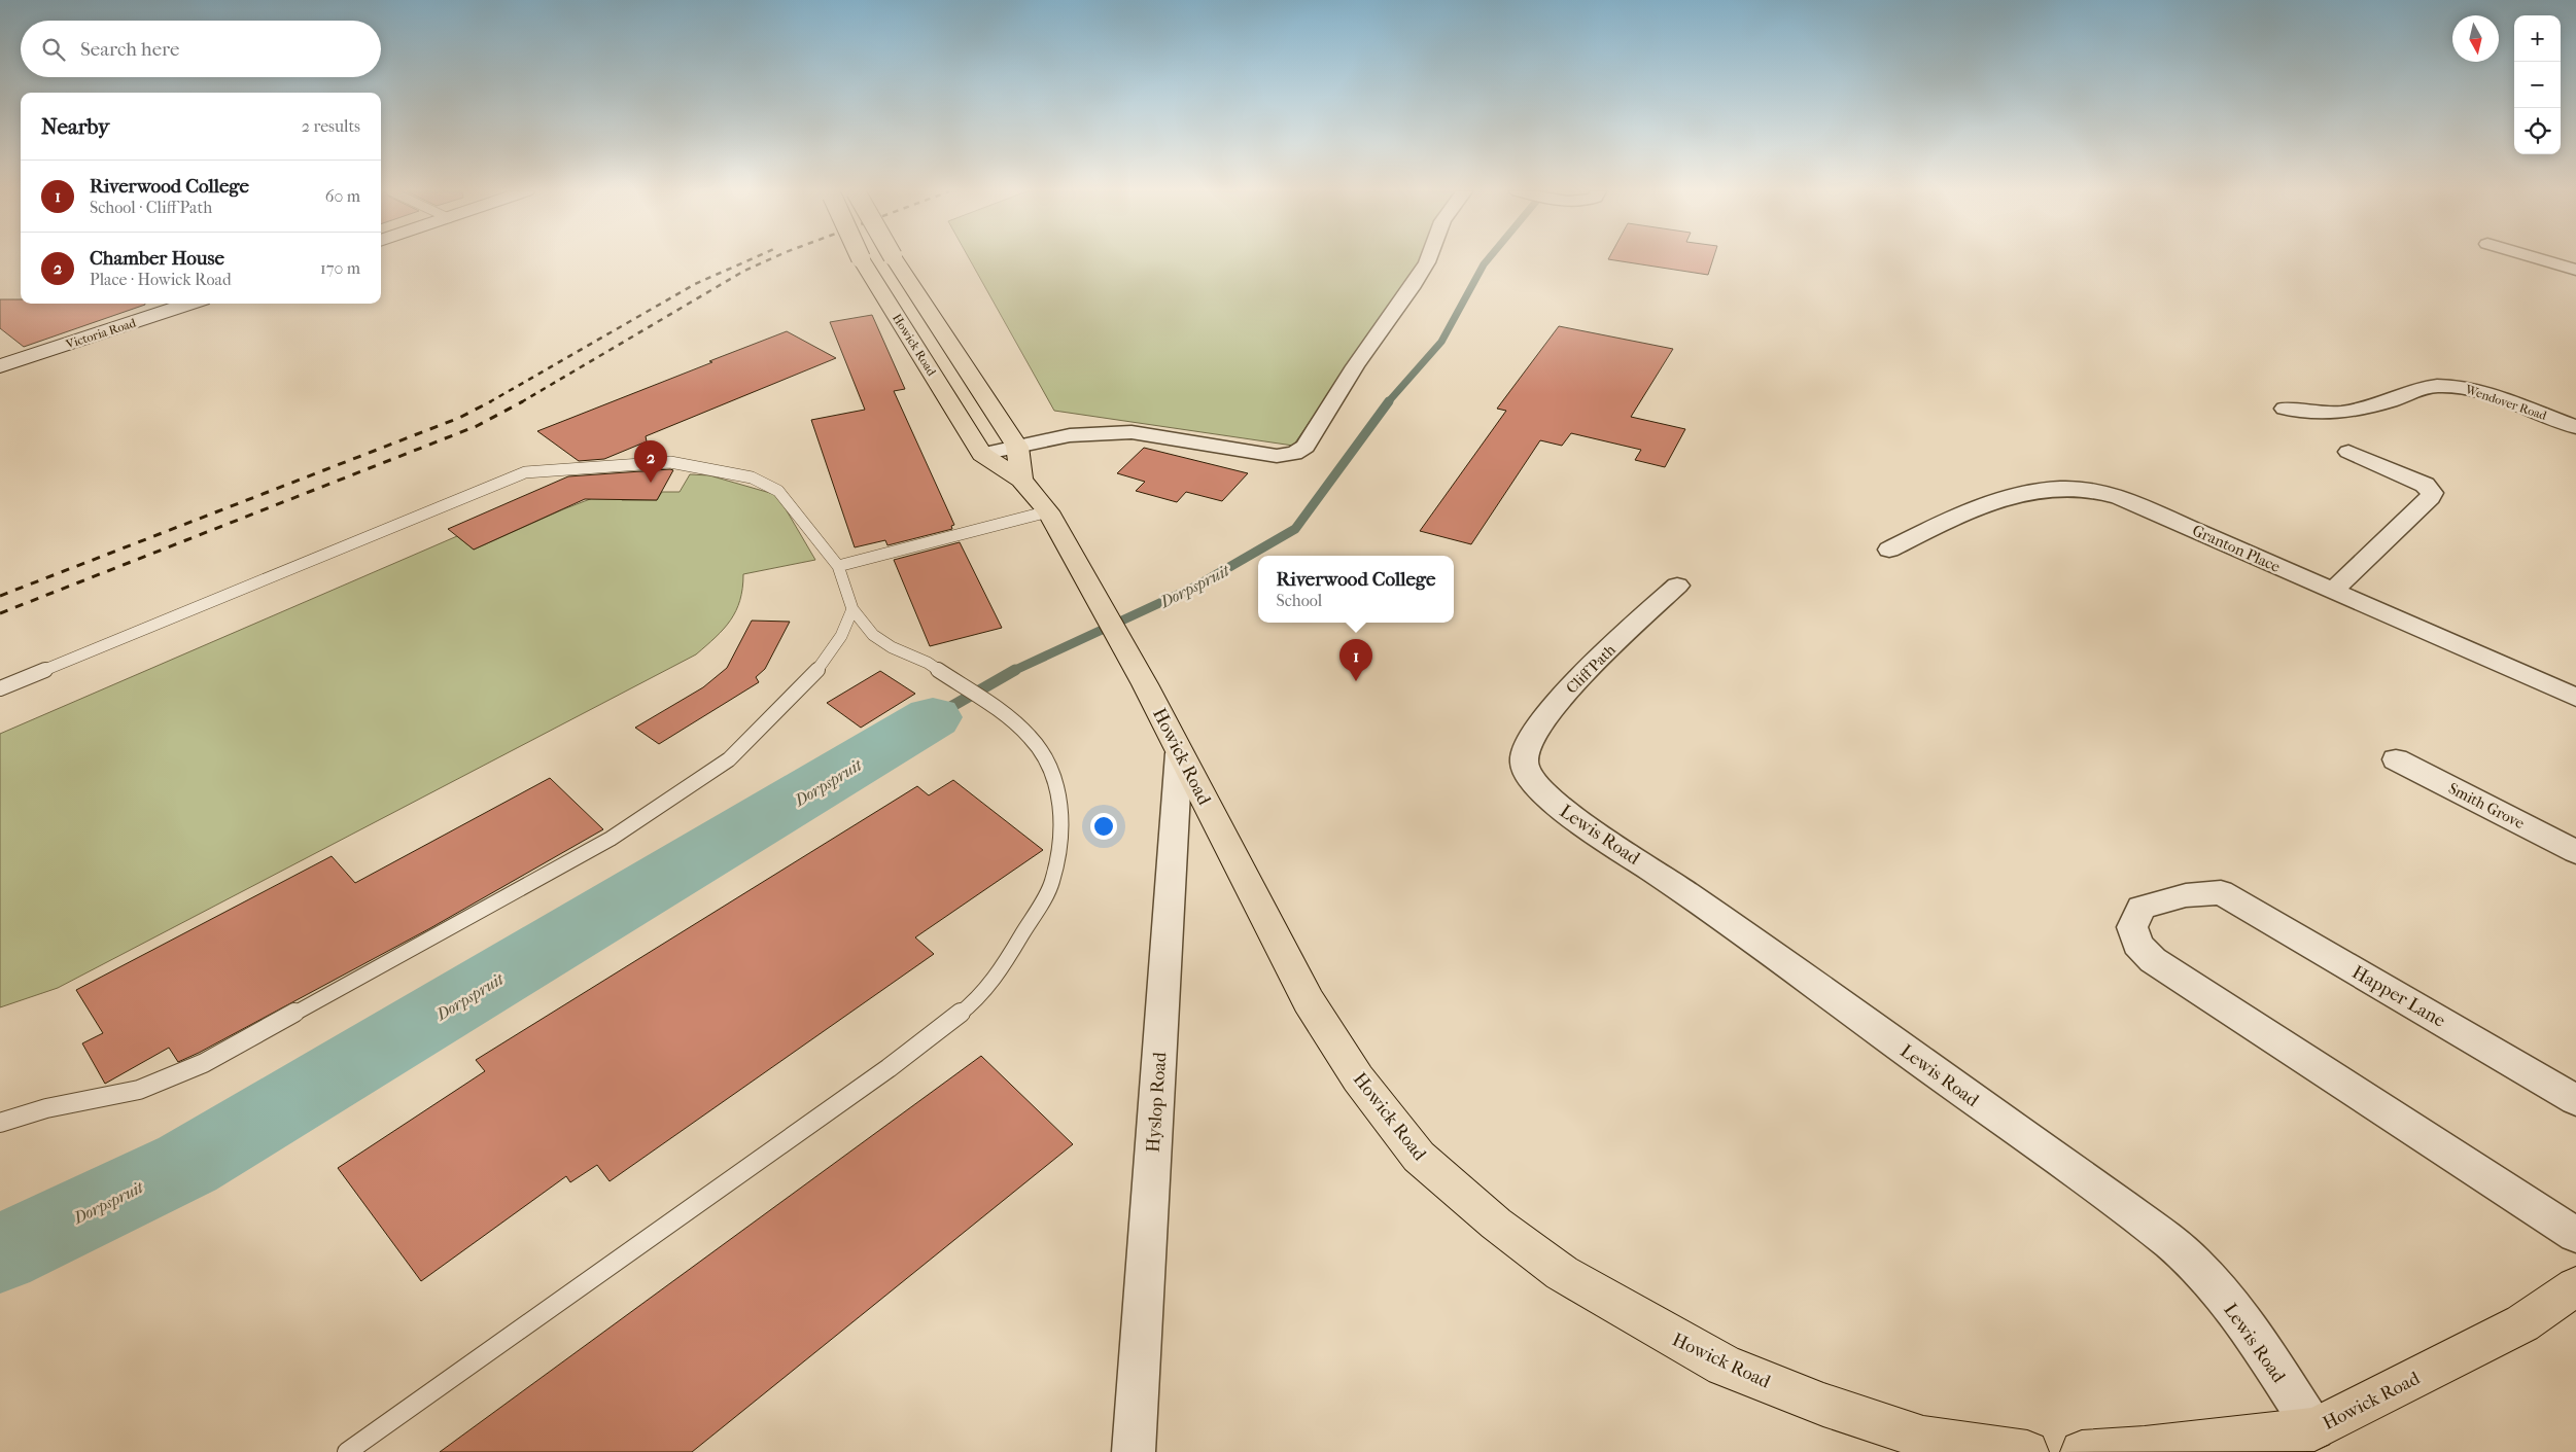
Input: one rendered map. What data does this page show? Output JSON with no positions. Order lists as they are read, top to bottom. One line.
{"streets":{"main road":["Victoria Road","Howick Road"],"street":["Wendover Road","Granton Place","Cliff Path","Smith Grove","Lewis Road","Happer Lane","Hyslop Road"]},"crossings":[["Howick Road","Lewis Road"],["Howick Road","Hyslop Road"],["Cliff Path","Lewis Road"]],"water":["Dorpspruit"],"north":"bottom","page":{"map_buttons":["+","−"],"search":"Search here","heading":["Nearby","2 results"],"list":[{"mark":"1","name":"Riverwood College","note":"School · Cliff Path","value":"60 m"},{"mark":"2","name":"Chamber House","note":"Place · Howick Road","value":"170 m"}],"pins":["2","1"],"popup":["Riverwood College","School"]}}
